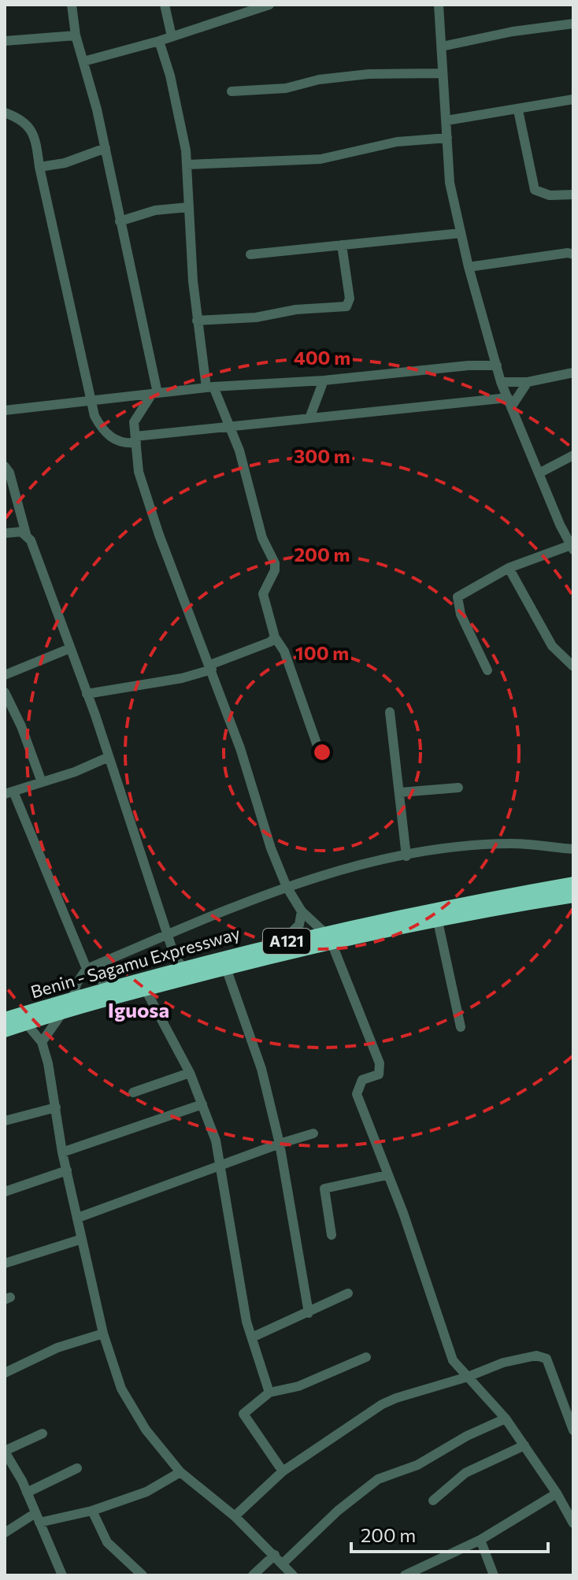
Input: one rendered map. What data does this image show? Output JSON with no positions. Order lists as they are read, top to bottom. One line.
{"streets":{"highway":["A121","Benin - Sagamu Expressway"]},"crossings":[["A121","Benin - Sagamu Expressway"]],"districts":["Iguosa"],"scale_bar":"200 m","rings":["400 m","300 m","200 m","100 m"]}
